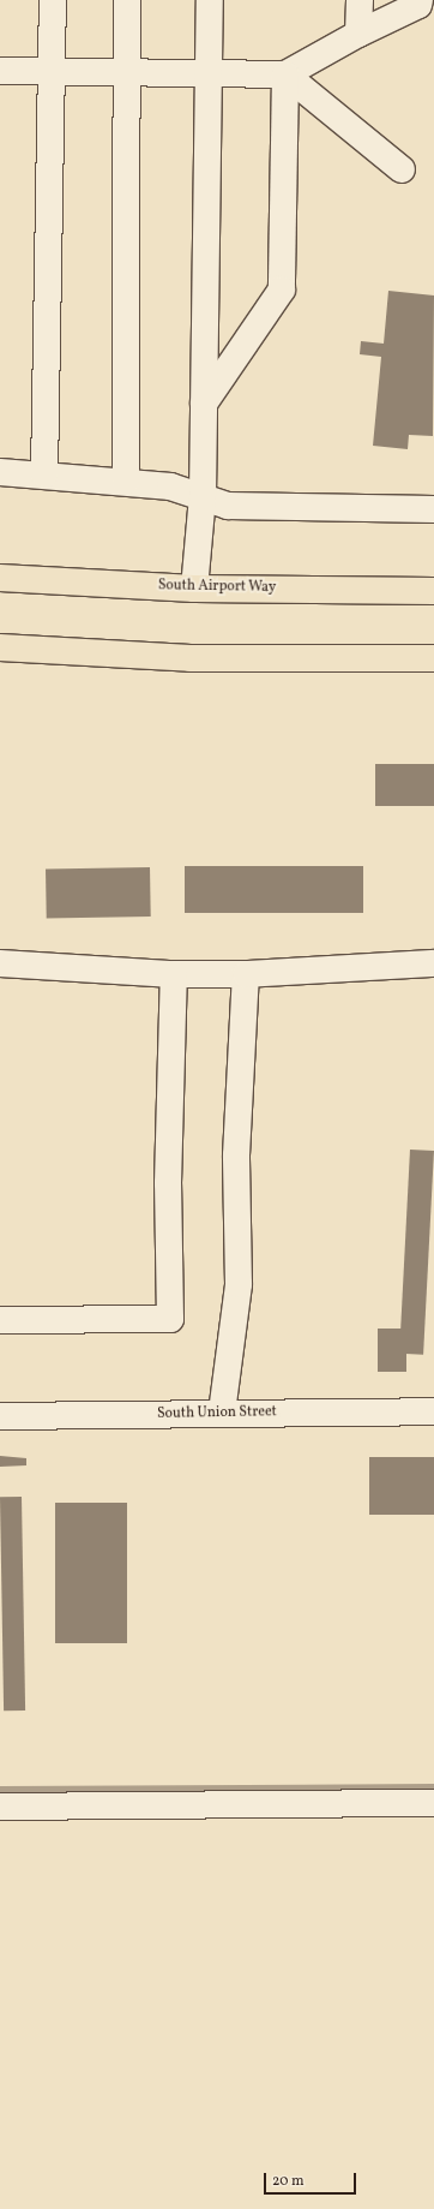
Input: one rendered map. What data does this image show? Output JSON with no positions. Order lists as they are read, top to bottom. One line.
{"streets":{"main road":["South Airport Way"],"street":["South Union Street"]},"scale_bar":"20 m"}
